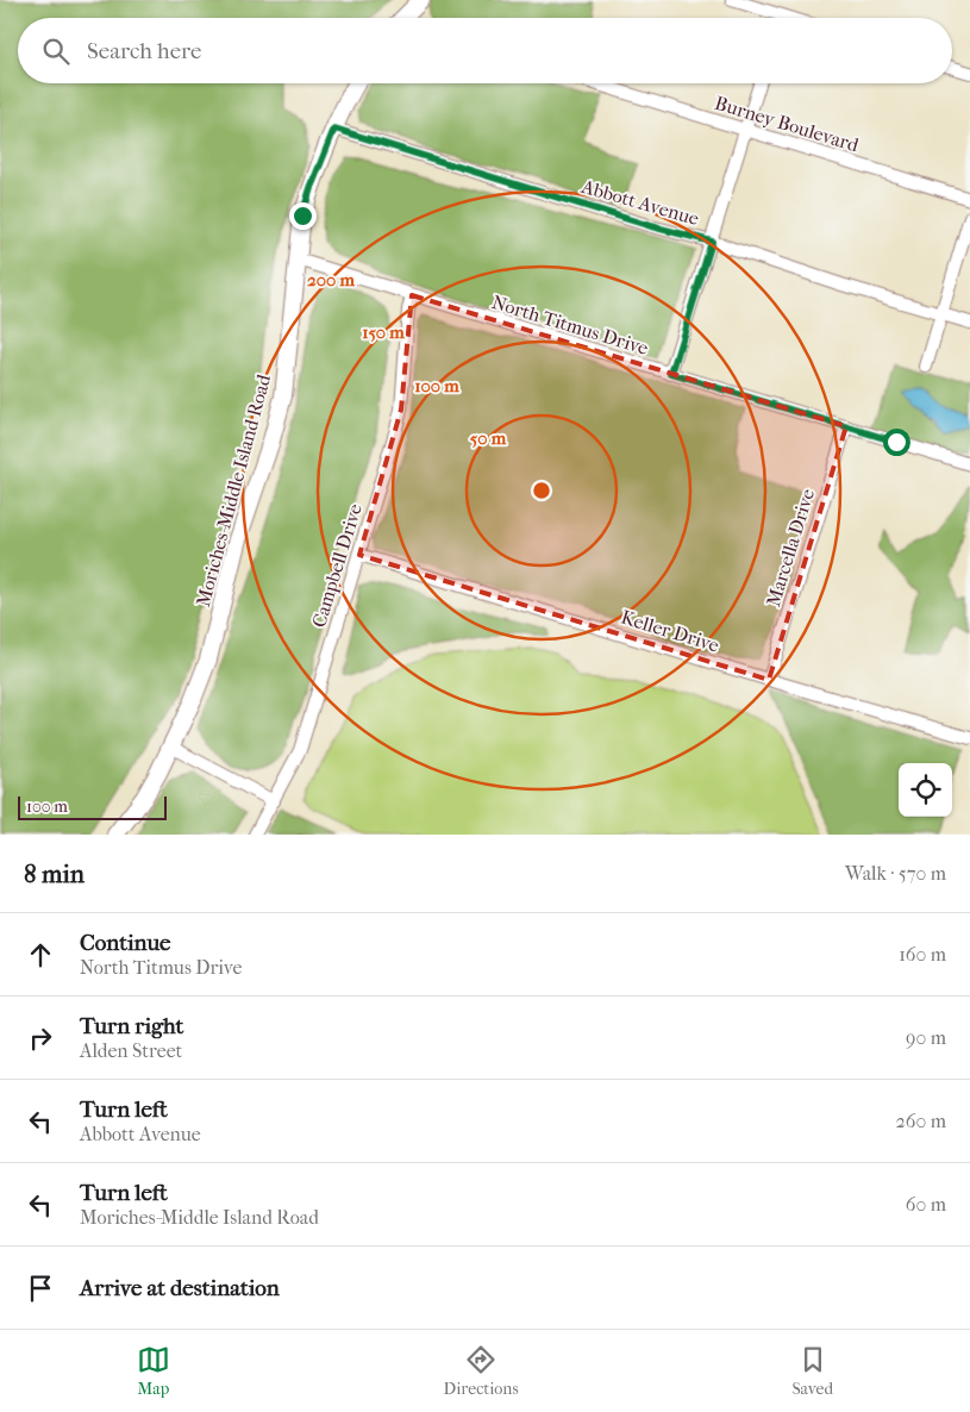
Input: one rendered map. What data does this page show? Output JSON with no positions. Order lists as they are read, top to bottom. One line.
{"streets":{"main road":["Moriches-Middle Island Road"],"street":["Burney Boulevard","Abbott Avenue","North Titmus Drive","Marcella Drive","Campbell Drive","Keller Drive"]},"crossings":[["Abbott Avenue","Moriches-Middle Island Road"],["North Titmus Drive","Moriches-Middle Island Road"],["North Titmus Drive","Marcella Drive"],["North Titmus Drive","Campbell Drive"],["Marcella Drive","Keller Drive"],["Campbell Drive","Keller Drive"]],"scale_bar":"100 m","page":{"search":"Search here","scale":"100 m","heading":["8 min","Walk · 570 m"],"list":[["Continue","North Titmus Drive","160 m"],["Turn right","Alden Street","90 m"],["Turn left","Abbott Avenue","260 m"],["Turn left","Moriches-Middle Island Road","60 m"],"Arrive at destination"],"nav":["Map","Directions","Saved"]},"rings":["200 m","150 m","100 m","50 m"]}
